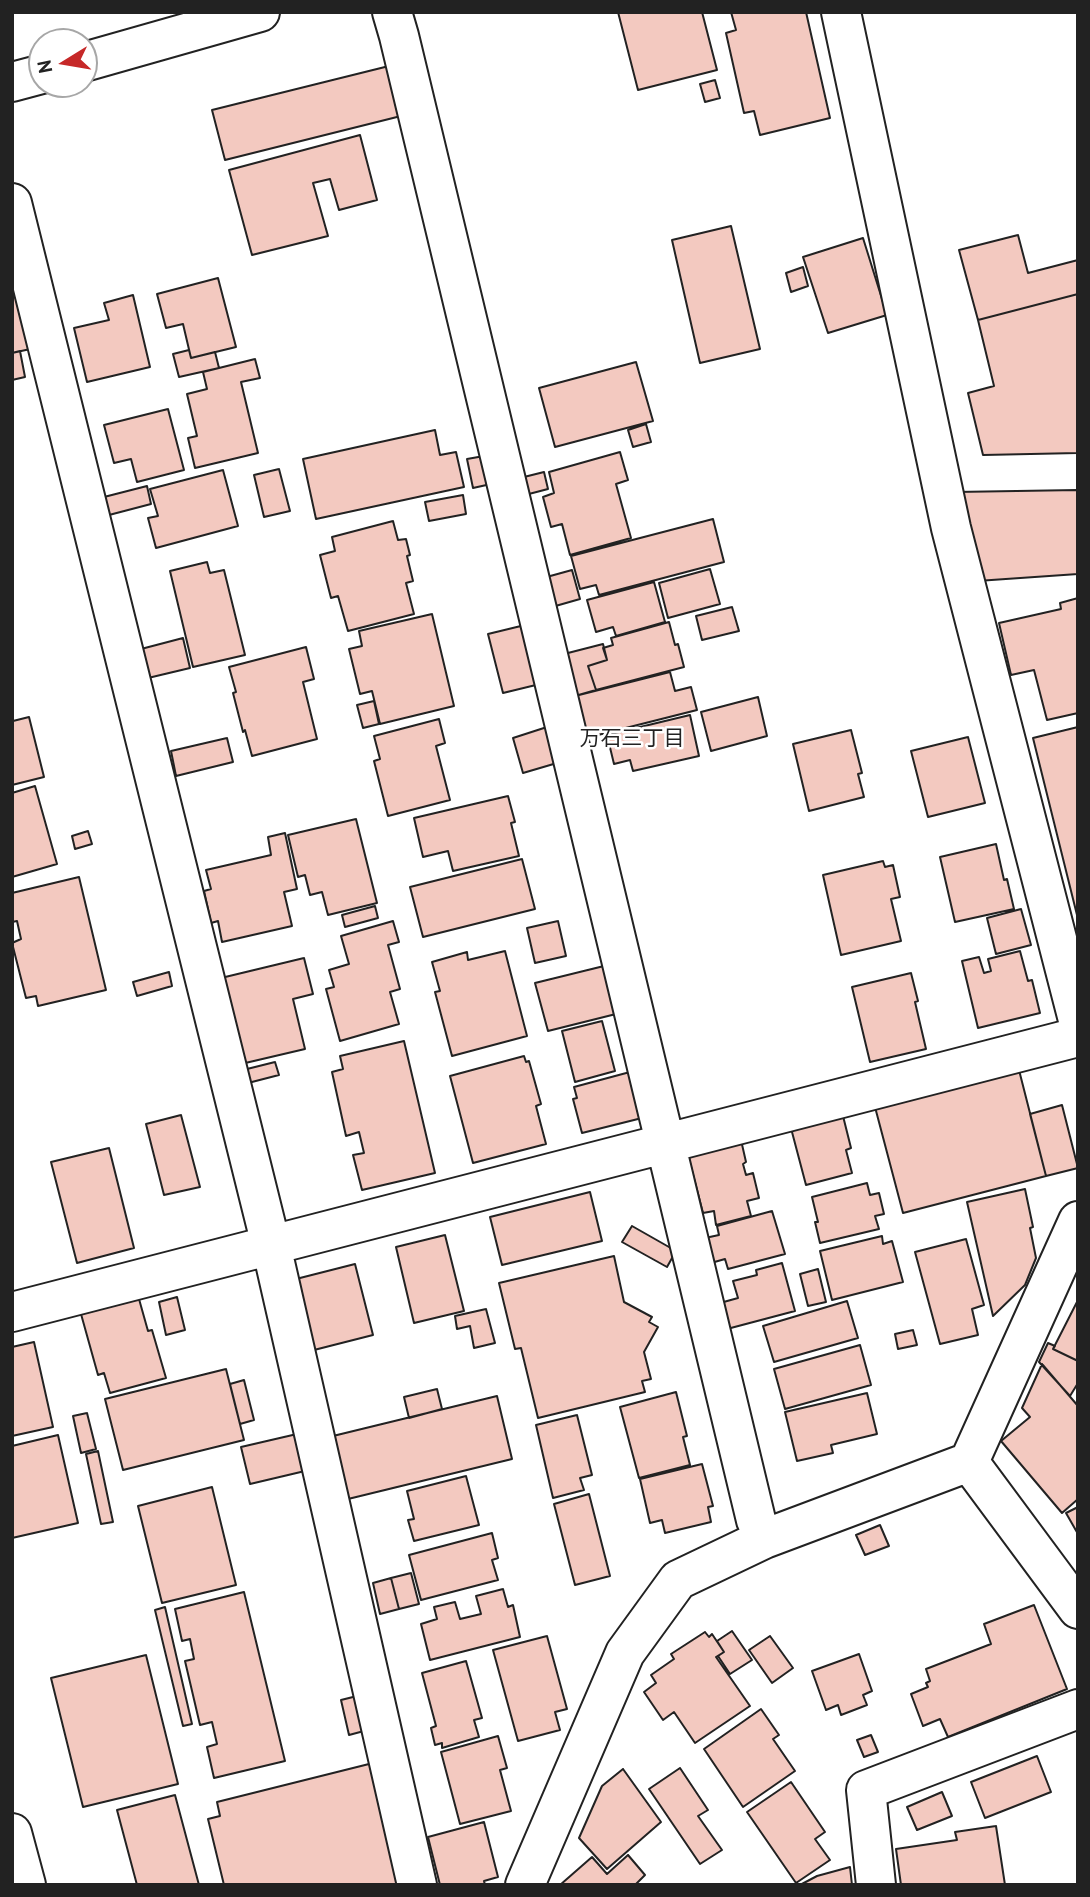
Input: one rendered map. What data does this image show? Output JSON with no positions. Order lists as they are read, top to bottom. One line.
{"districts":["万石三丁目"],"north":"left"}
